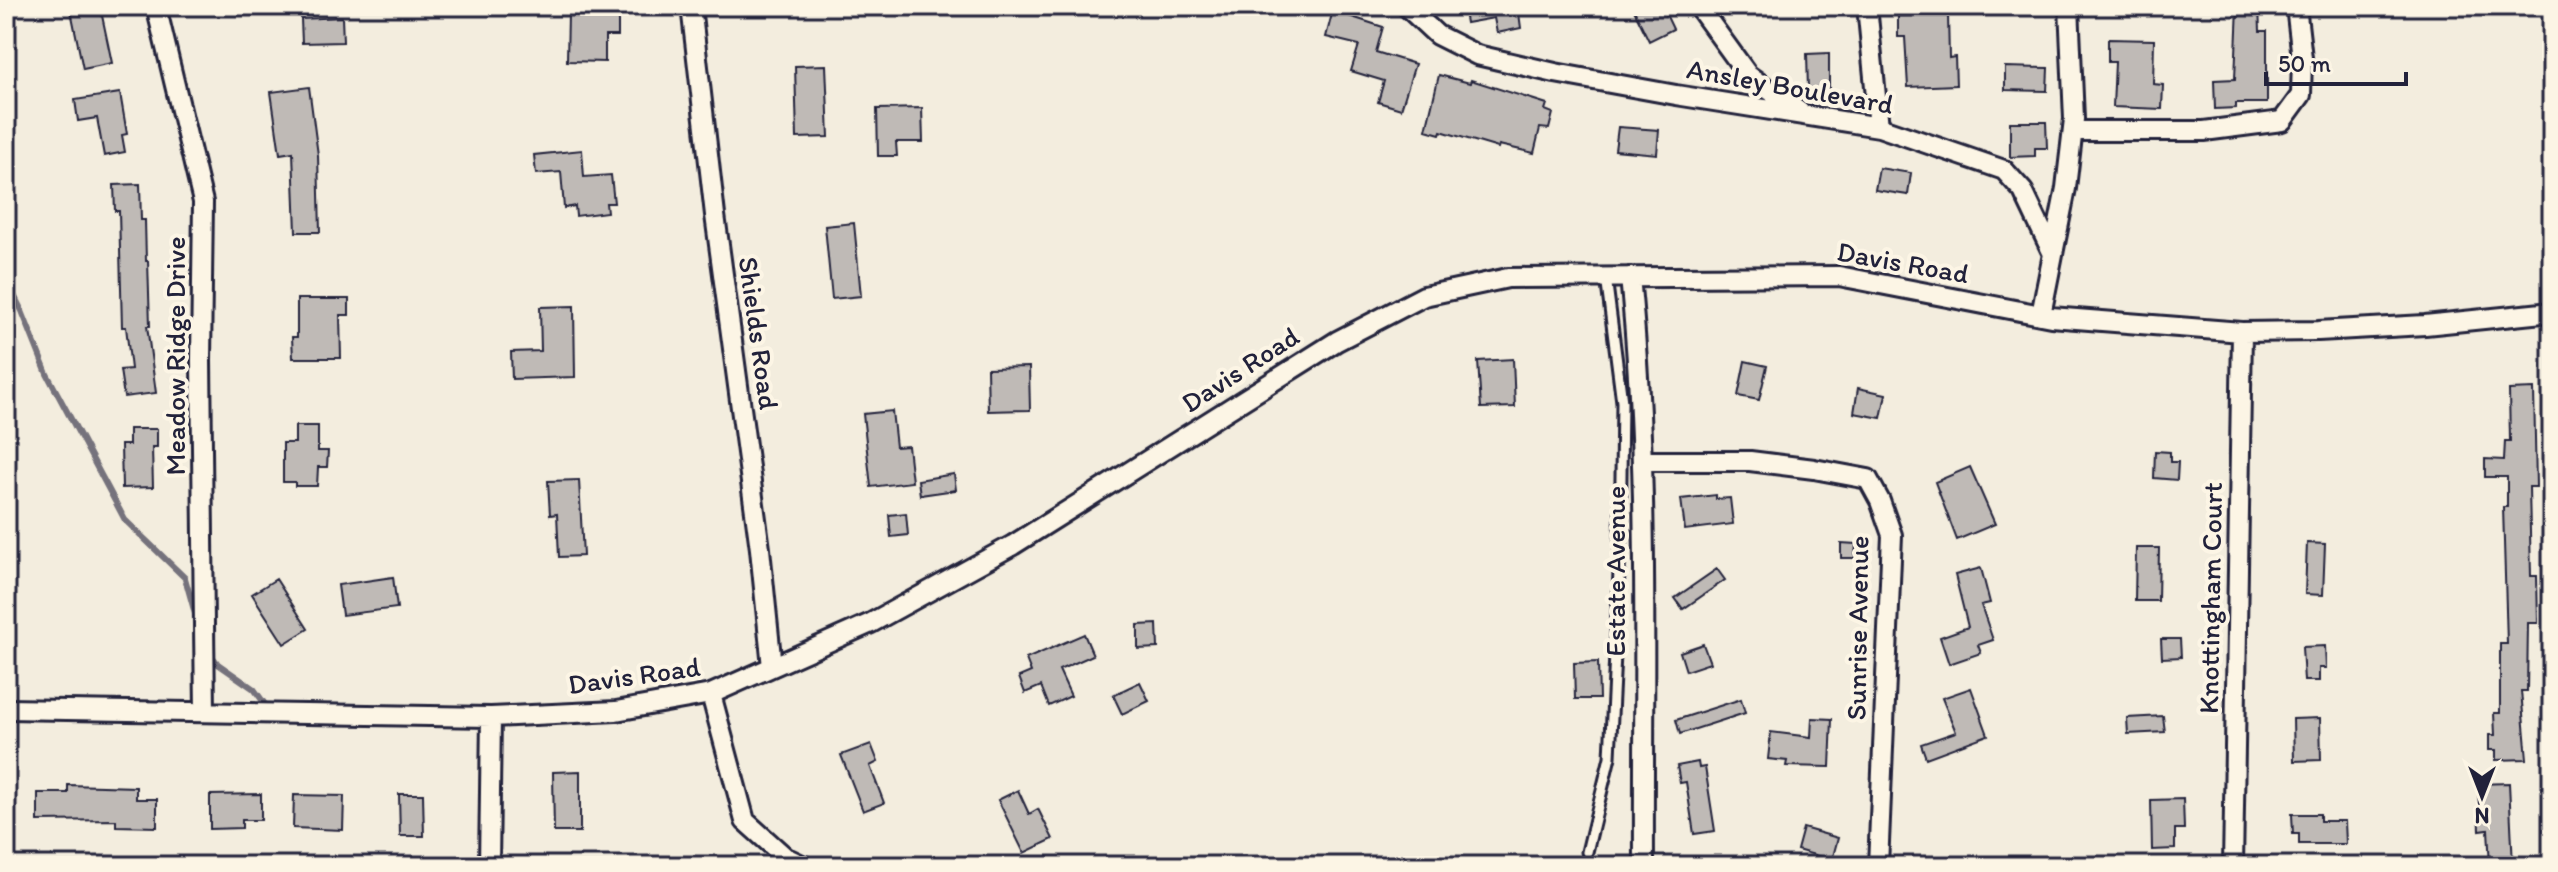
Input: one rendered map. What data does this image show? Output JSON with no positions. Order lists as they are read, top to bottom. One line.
{"streets":{"street":["Ansley Boulevard","Davis Road","Shields Road","Meadow Ridge Drive","Estate Avenue","Knottingham Court","Sunrise Avenue"]},"crossings":[["Davis Road","Shields Road"],["Davis Road","Meadow Ridge Drive"],["Davis Road","Estate Avenue"],["Davis Road","Knottingham Court"],["Estate Avenue","Sunrise Avenue"]],"scale_bar":"50 m","north":"bottom"}
